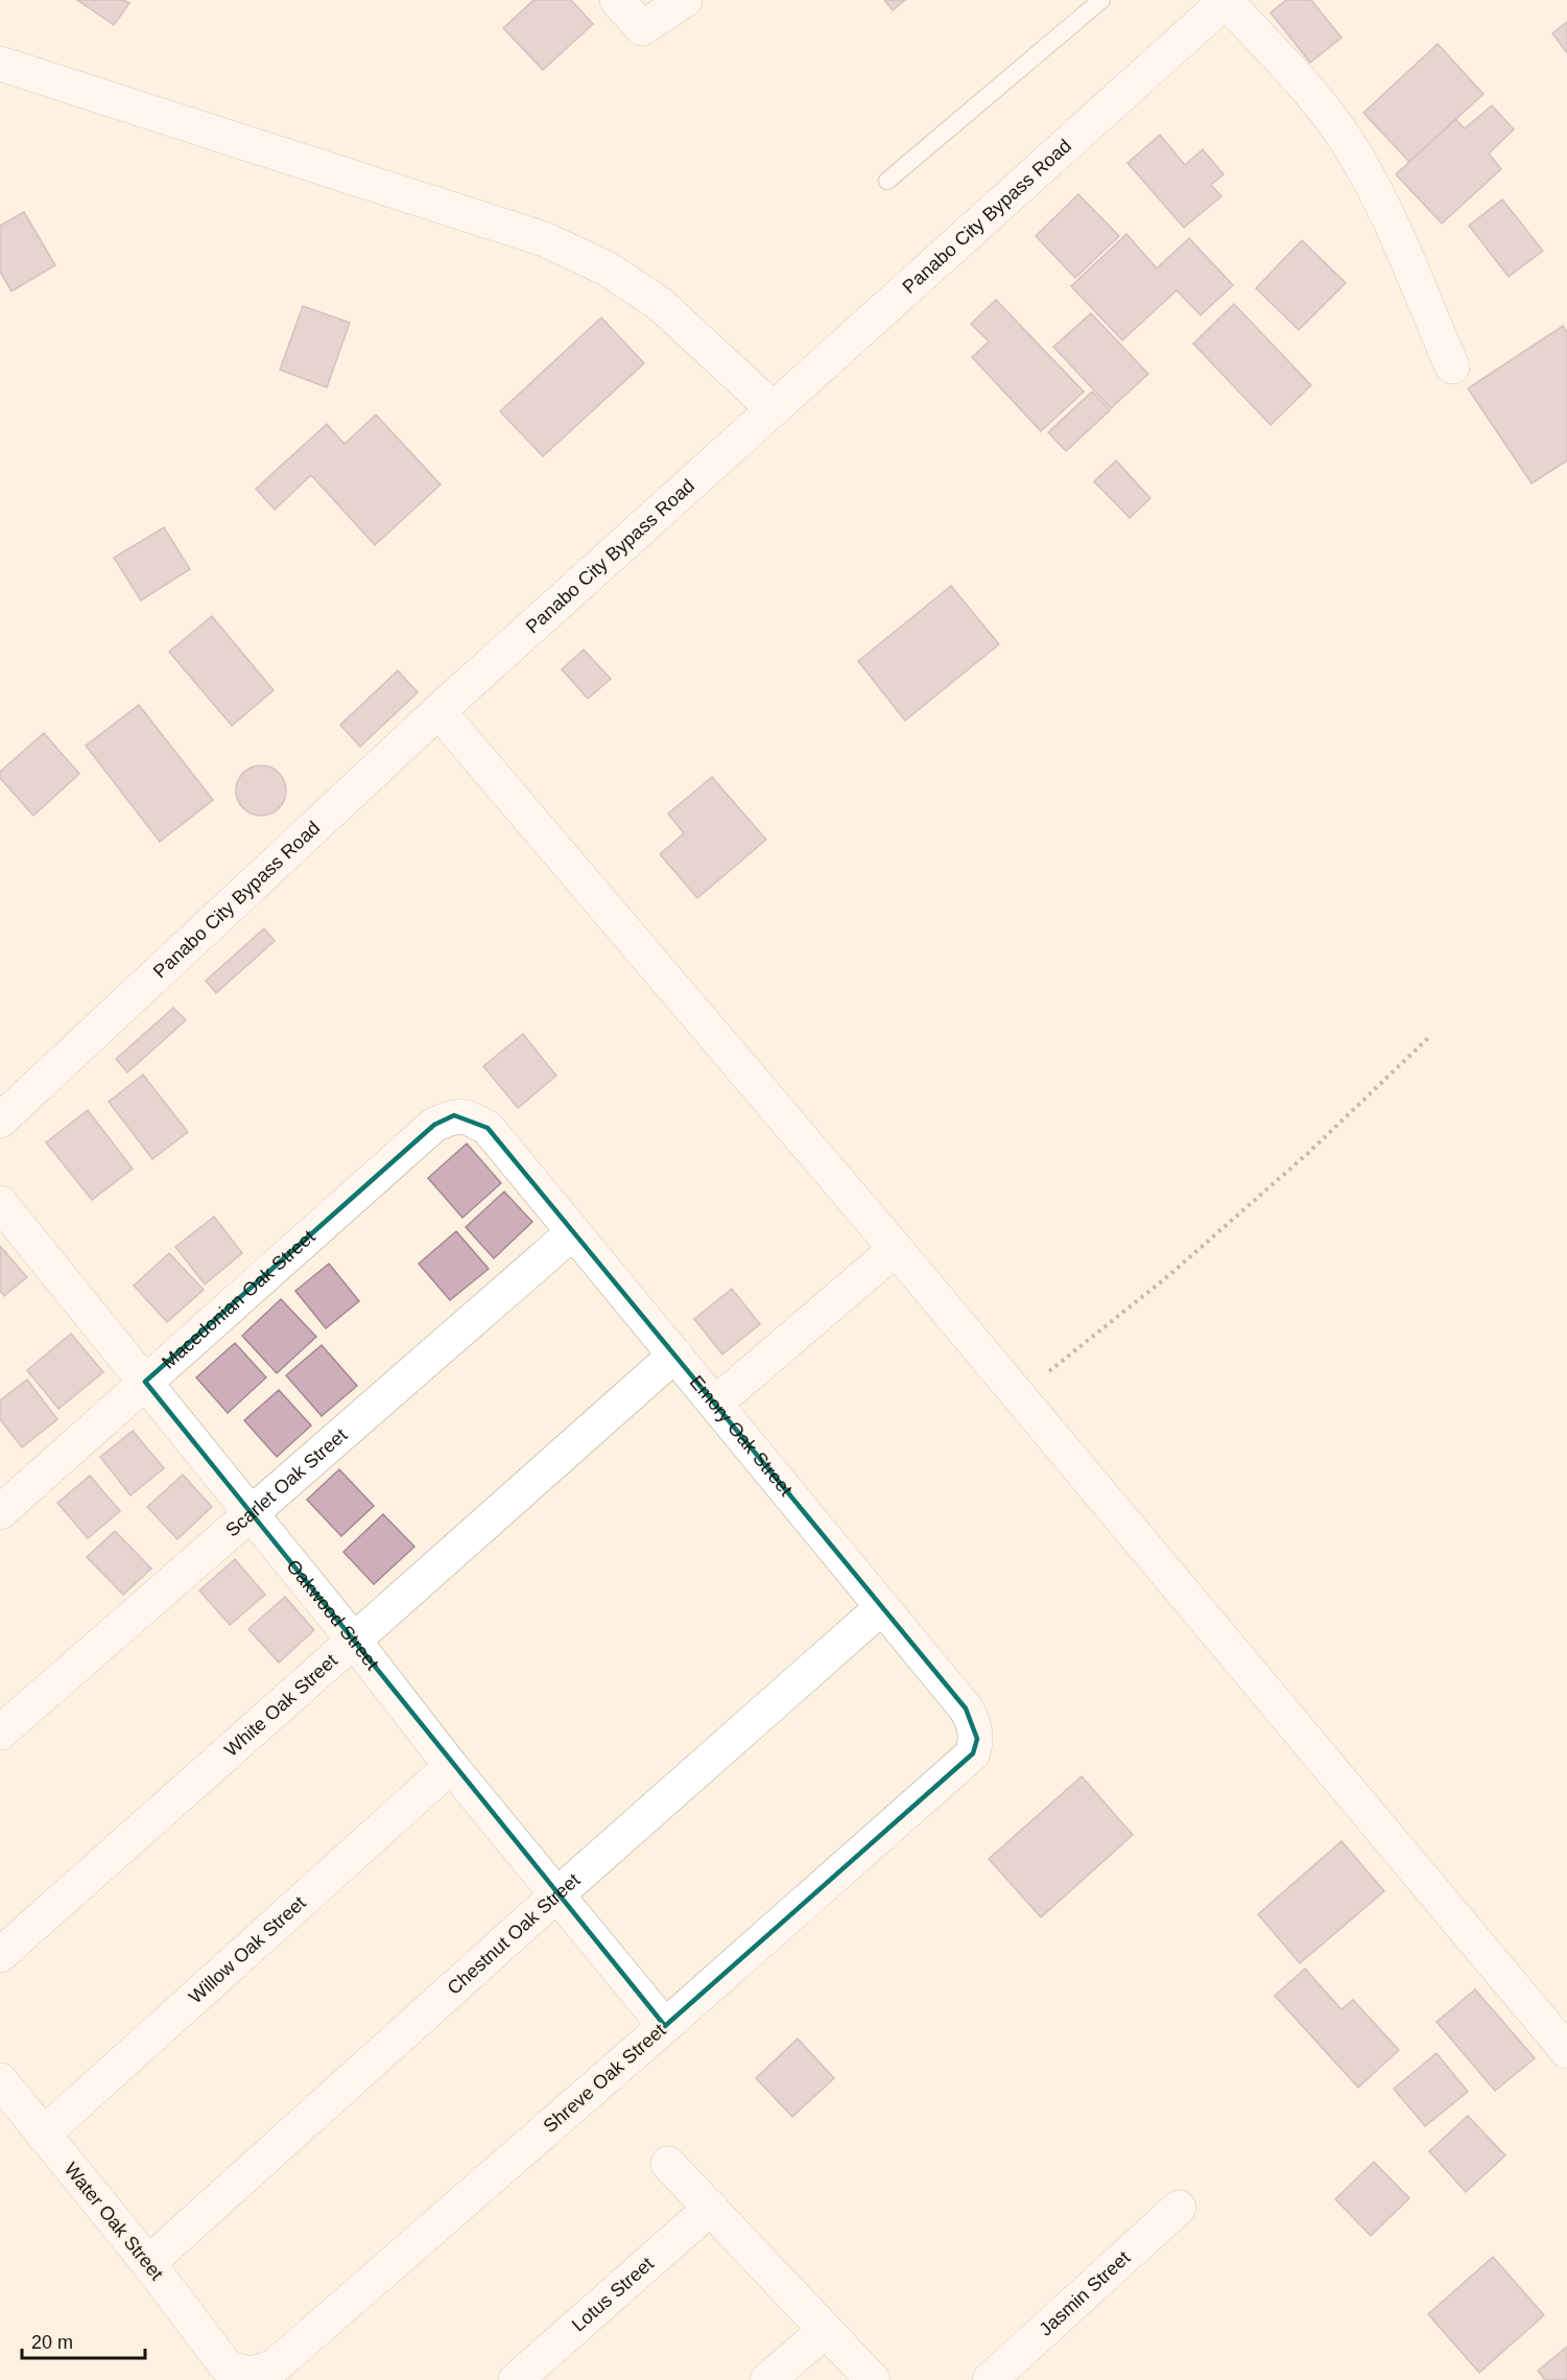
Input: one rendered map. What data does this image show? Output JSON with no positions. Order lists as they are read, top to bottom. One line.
{"streets":{"street":["Panabo City Bypass Road","Macedonian Oak Street","Emory Oak Street","Scarlet Oak Street","Oakwood Street","White Oak Street","Chestnut Oak Street","Willow Oak Street","Shreve Oak Street","Water Oak Street","Jasmin Street","Lotus Street"]},"crossings":[["Macedonian Oak Street","Emory Oak Street"],["Macedonian Oak Street","Oakwood Street"],["Emory Oak Street","Scarlet Oak Street"],["Emory Oak Street","White Oak Street"],["Emory Oak Street","Chestnut Oak Street"],["Emory Oak Street","Shreve Oak Street"],["Scarlet Oak Street","Oakwood Street"],["Oakwood Street","White Oak Street"],["Oakwood Street","Chestnut Oak Street"],["Oakwood Street","Willow Oak Street"],["Oakwood Street","Shreve Oak Street"],["Chestnut Oak Street","Water Oak Street"],["Willow Oak Street","Water Oak Street"],["Shreve Oak Street","Water Oak Street"]],"scale_bar":"20 m"}
